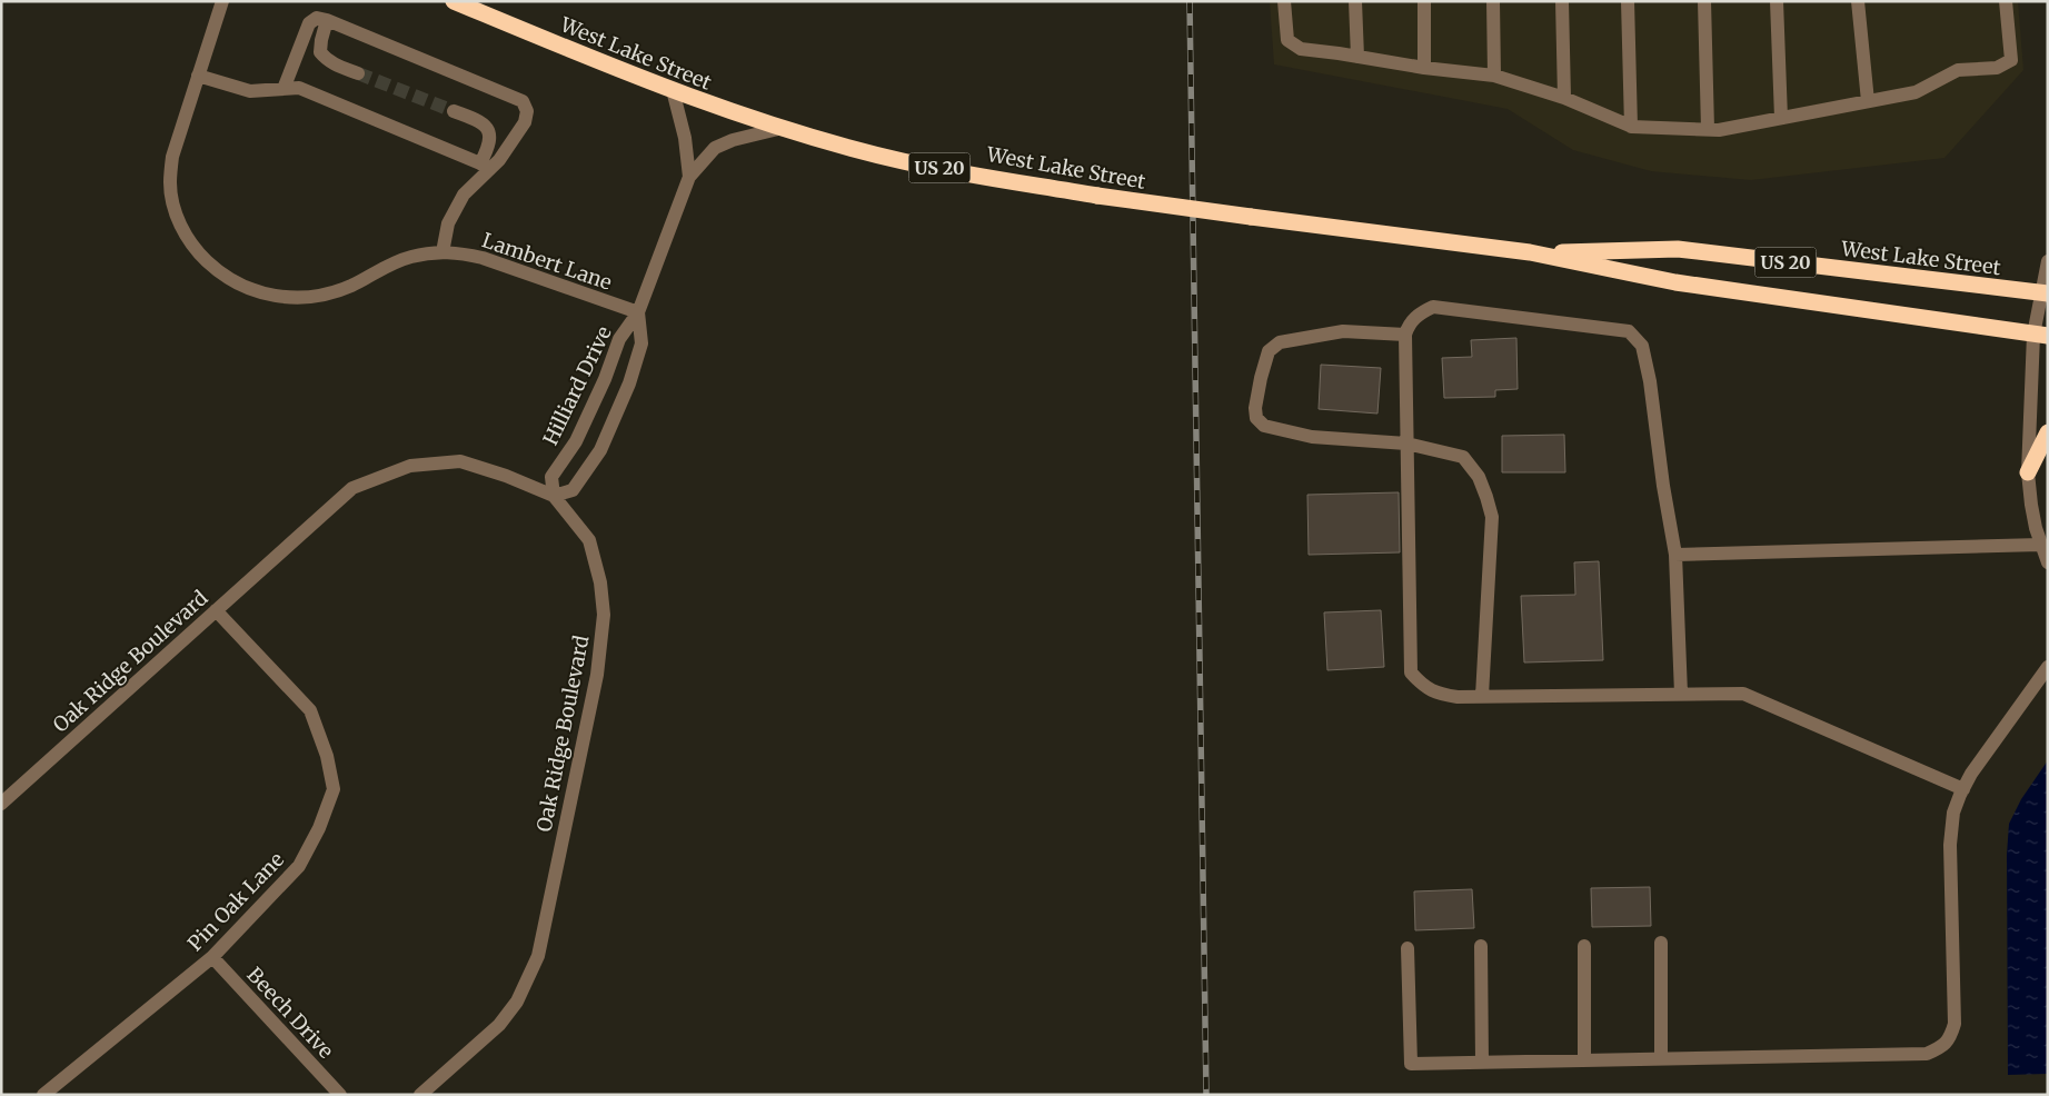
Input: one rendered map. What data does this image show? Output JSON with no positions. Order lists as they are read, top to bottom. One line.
{"streets":{"highway":["West Lake Street","US 20"],"street":["Lambert Lane","Hilliard Drive","Oak Ridge Boulevard","Pin Oak Lane","Beech Drive"]},"crossings":[["West Lake Street","Hilliard Drive"],["Lambert Lane","Hilliard Drive"],["Hilliard Drive","Oak Ridge Boulevard"],["Oak Ridge Boulevard","Pin Oak Lane"],["Pin Oak Lane","Beech Drive"]]}
